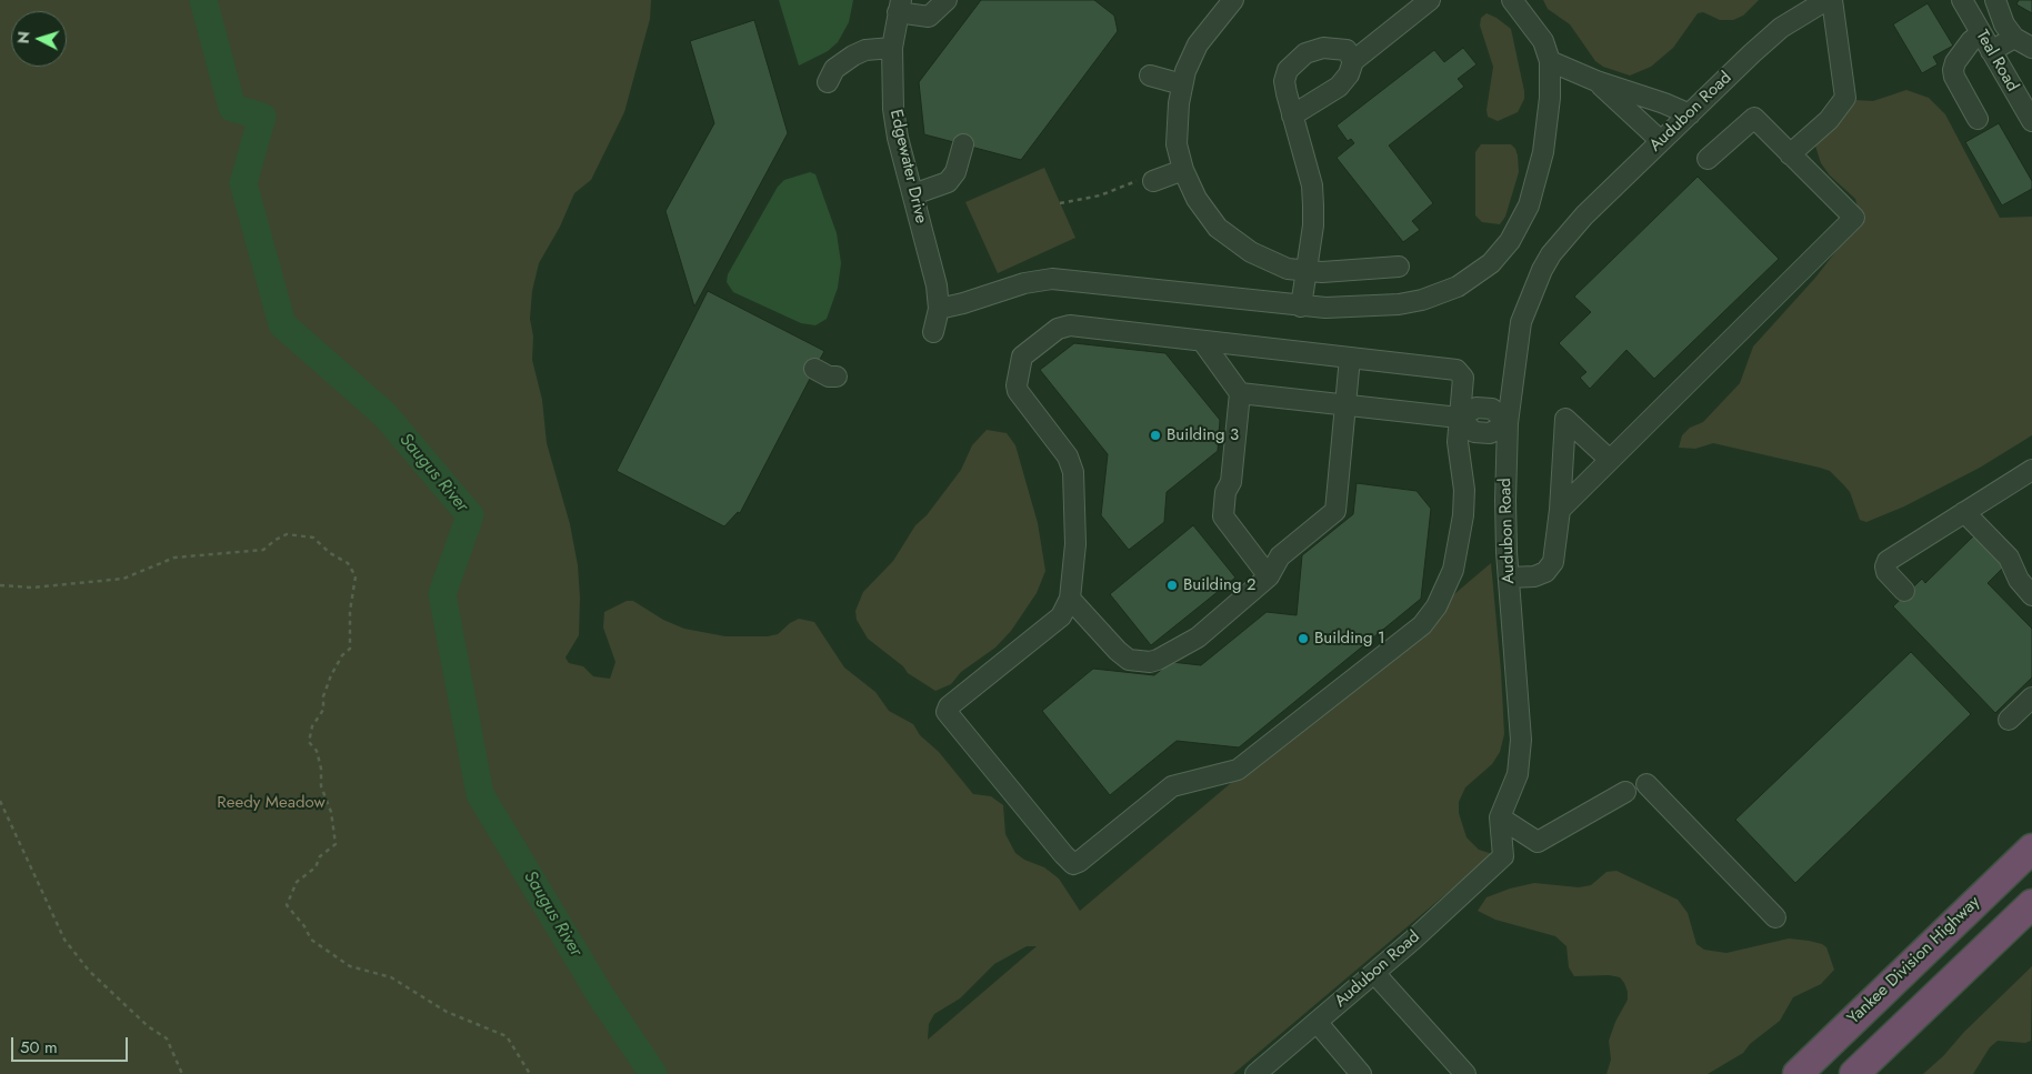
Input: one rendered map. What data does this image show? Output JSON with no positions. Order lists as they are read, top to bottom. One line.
{"streets":{"highway":["Yankee Division Highway"],"street":["Teal Road","Audubon Road","Edgewater Drive"]},"water":["Saugus River"],"parks":["Reedy Meadow"],"places":["Building 3","Building 2","Building 1"],"scale_bar":"50 m","north":"left"}
